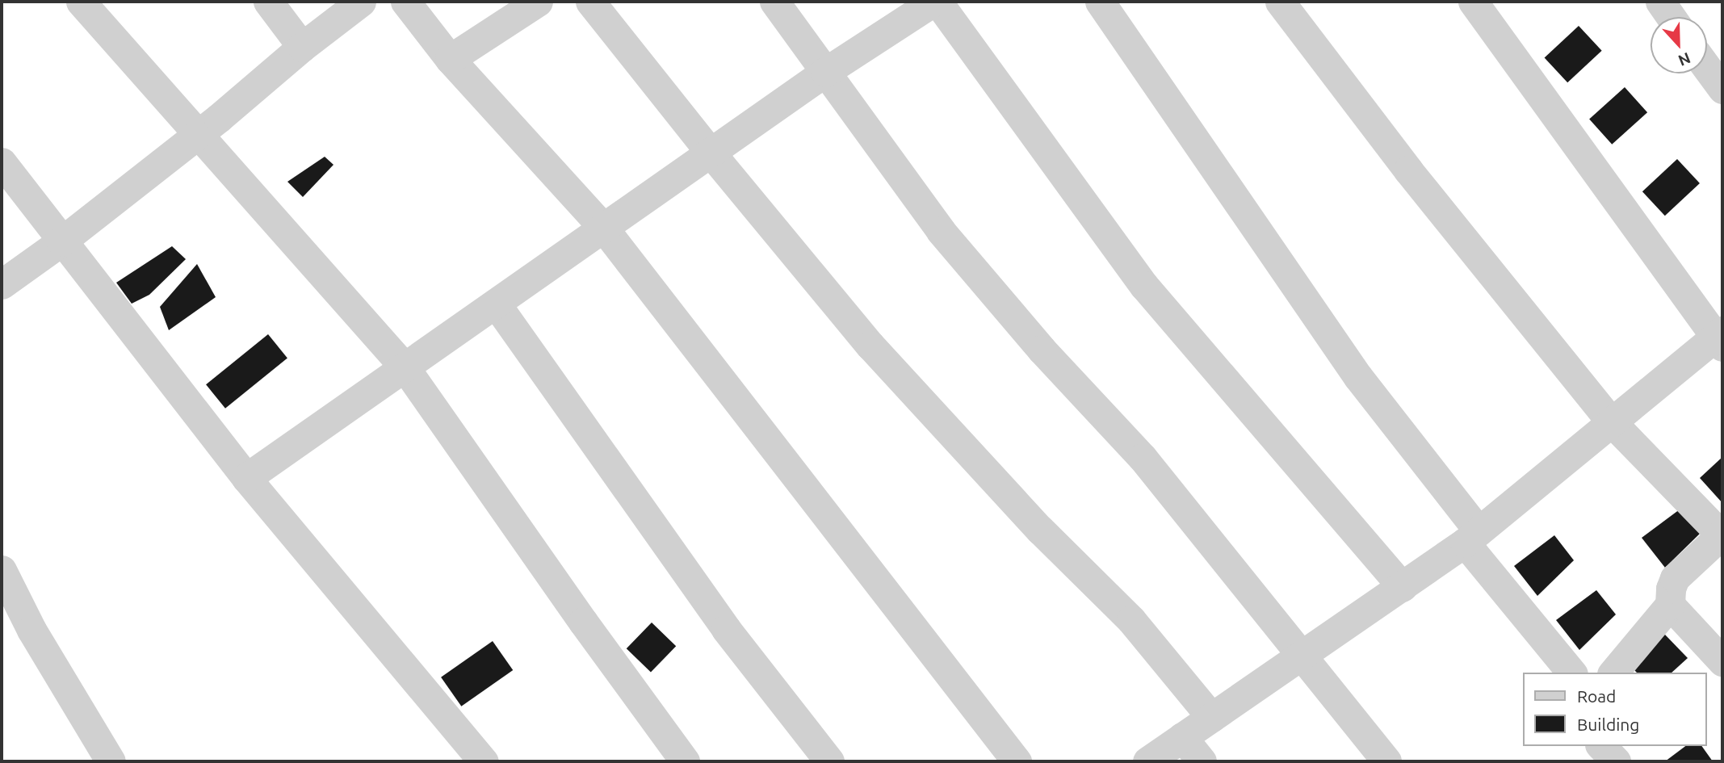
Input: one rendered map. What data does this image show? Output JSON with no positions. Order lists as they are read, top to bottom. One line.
{"legend":["Road","Building"],"north":"bottom"}
